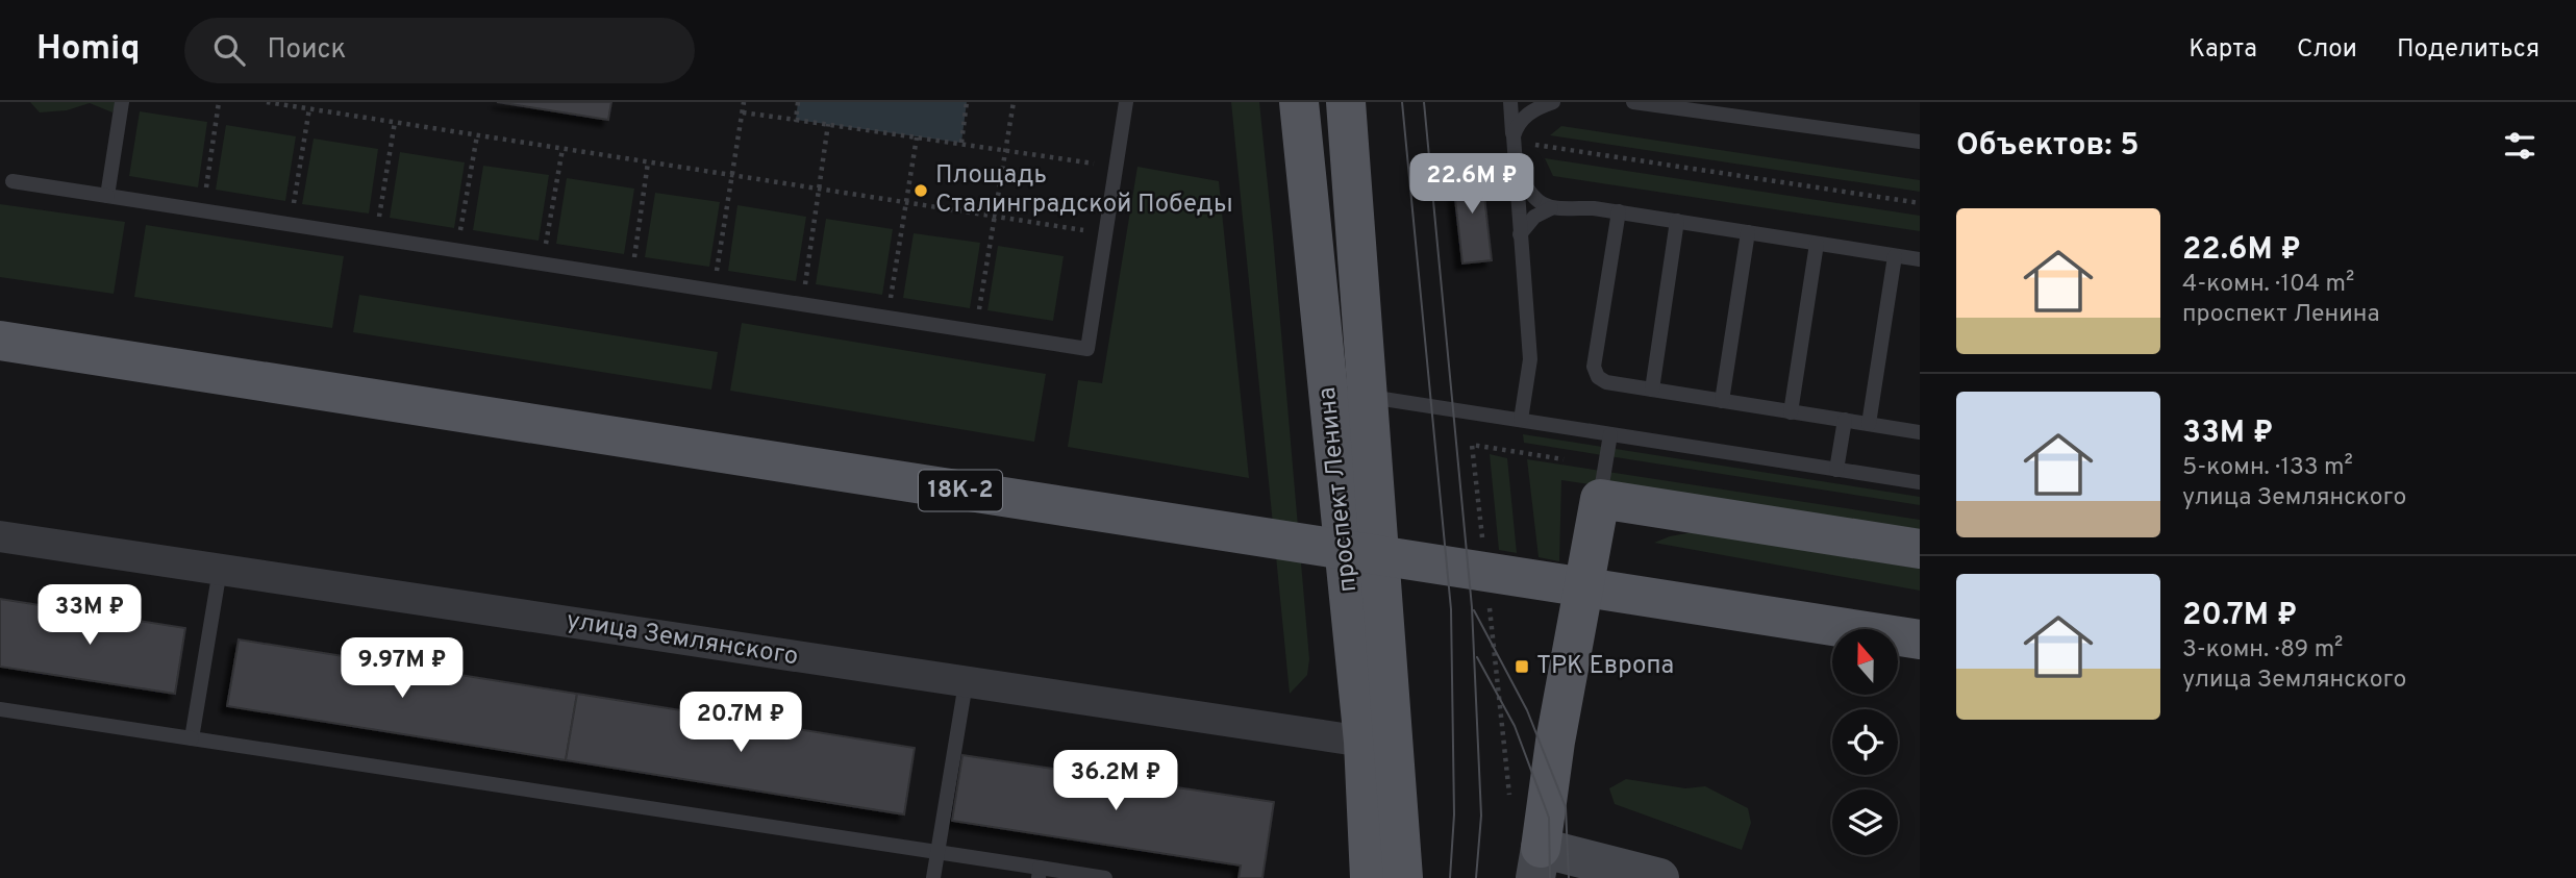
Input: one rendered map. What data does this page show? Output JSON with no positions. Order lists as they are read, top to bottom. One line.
{"streets":{"main road":["проспект Ленина","18К-2"],"street":["улица Землянского"]},"crossings":[["проспект Ленина","улица Землянского"]],"places":{"other":["Площадь Сталинградской Победы"],"transit":["ТРК Европа"]},"north":"top","page":{"header":"Homiq","search":"Поиск","nav":["Карта","Слои","Поделиться"],"heading":"Объектов: 5","price":["22.6M ₽","33M ₽","9.97M ₽","20.7M ₽","36.2M ₽"],"list":[{"name":"22.6M ₽","note":"4-комн. · 104 m² · проспект Ленина"},{"name":"33M ₽","note":"5-комн. · 133 m² · улица Землянского"},{"name":"20.7M ₽","note":"3-комн. · 89 m² · улица Землянского"}]}}
